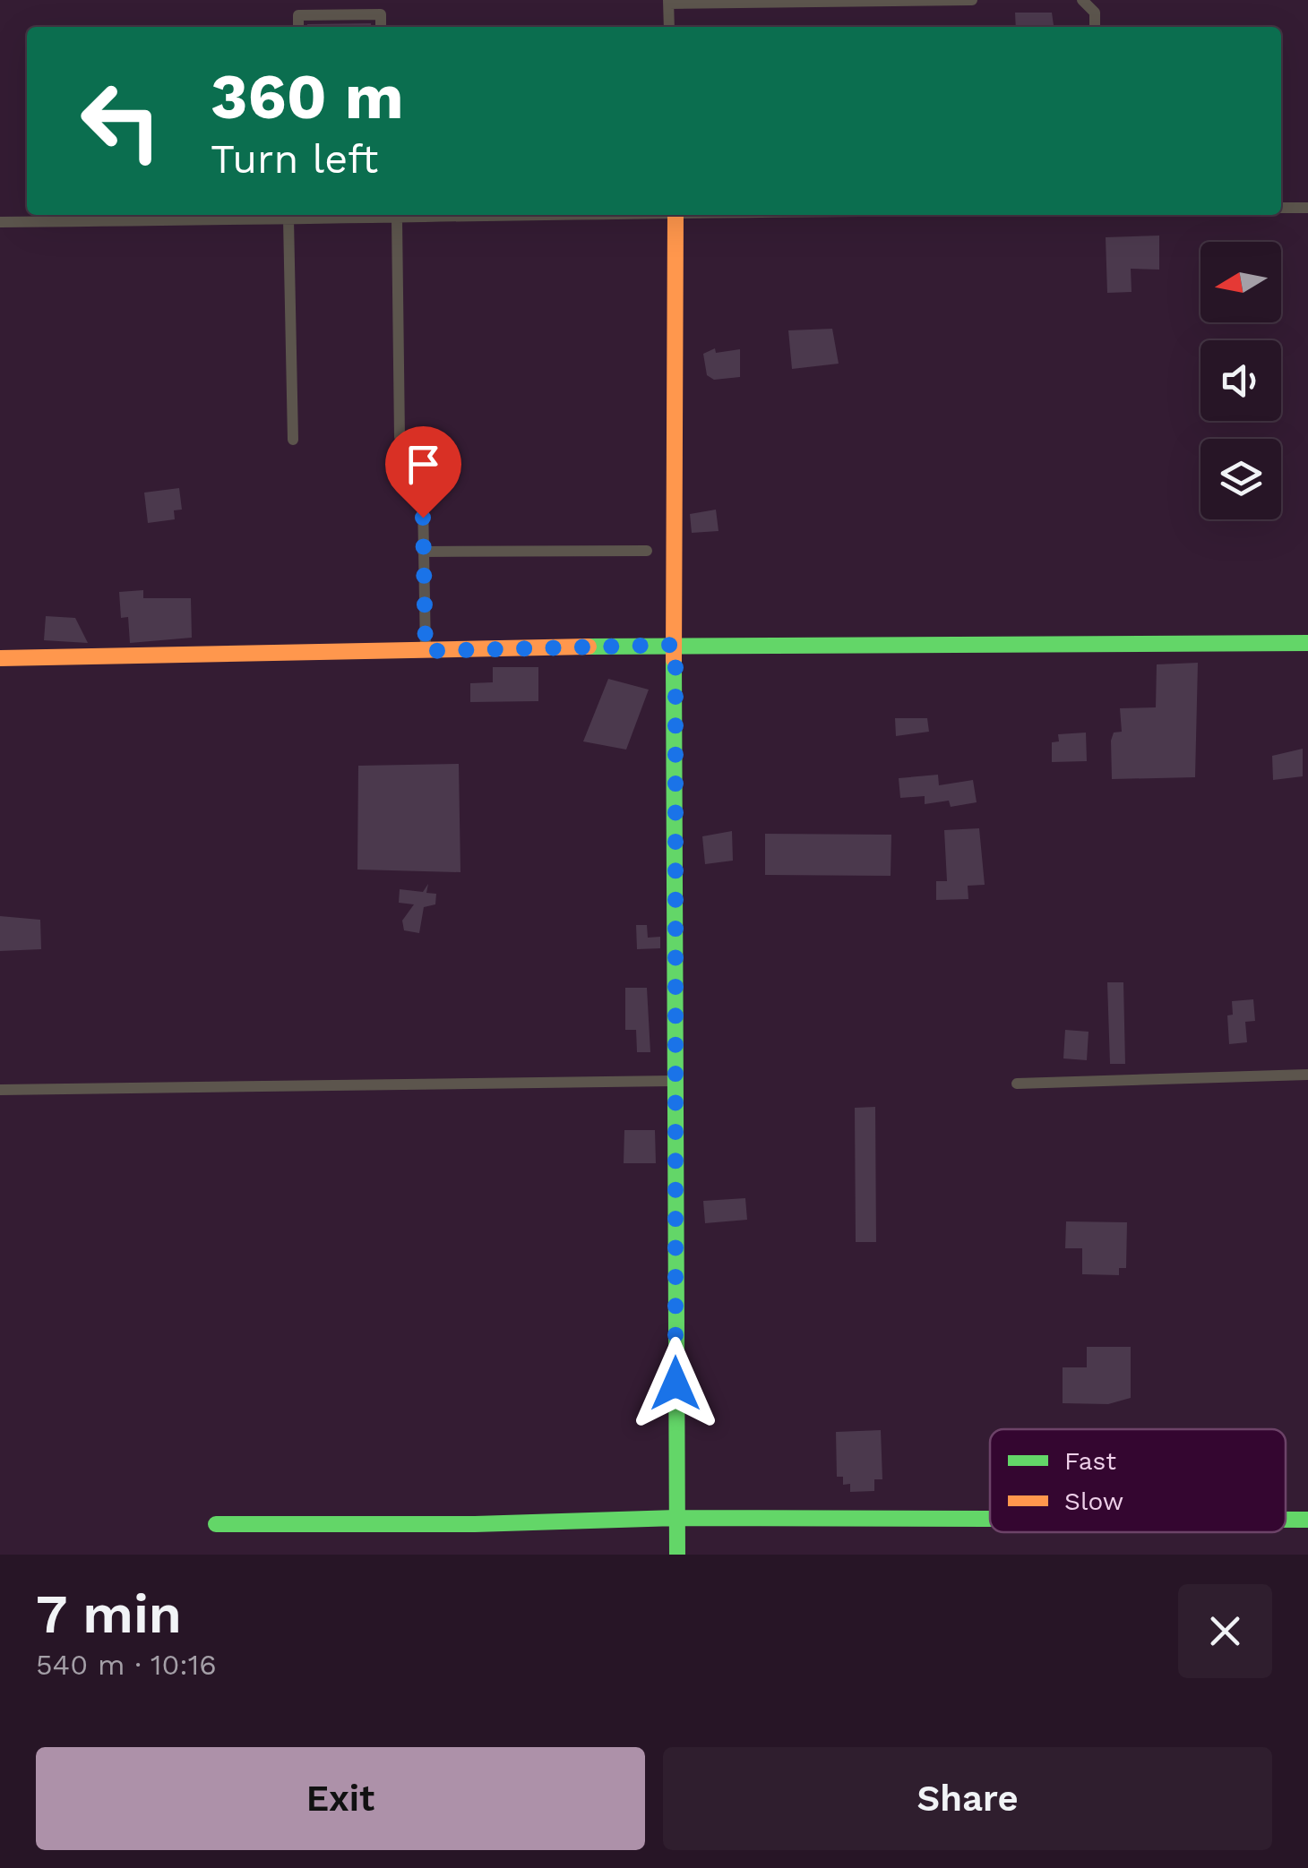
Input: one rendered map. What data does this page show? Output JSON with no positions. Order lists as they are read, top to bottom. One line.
{"legend":["Fast","Slow"],"north":"left","page":{"turn":["360 m","Turn left"],"heading":["7 min","540 m · 10:16"],"buttons":["Exit","Share"]}}
